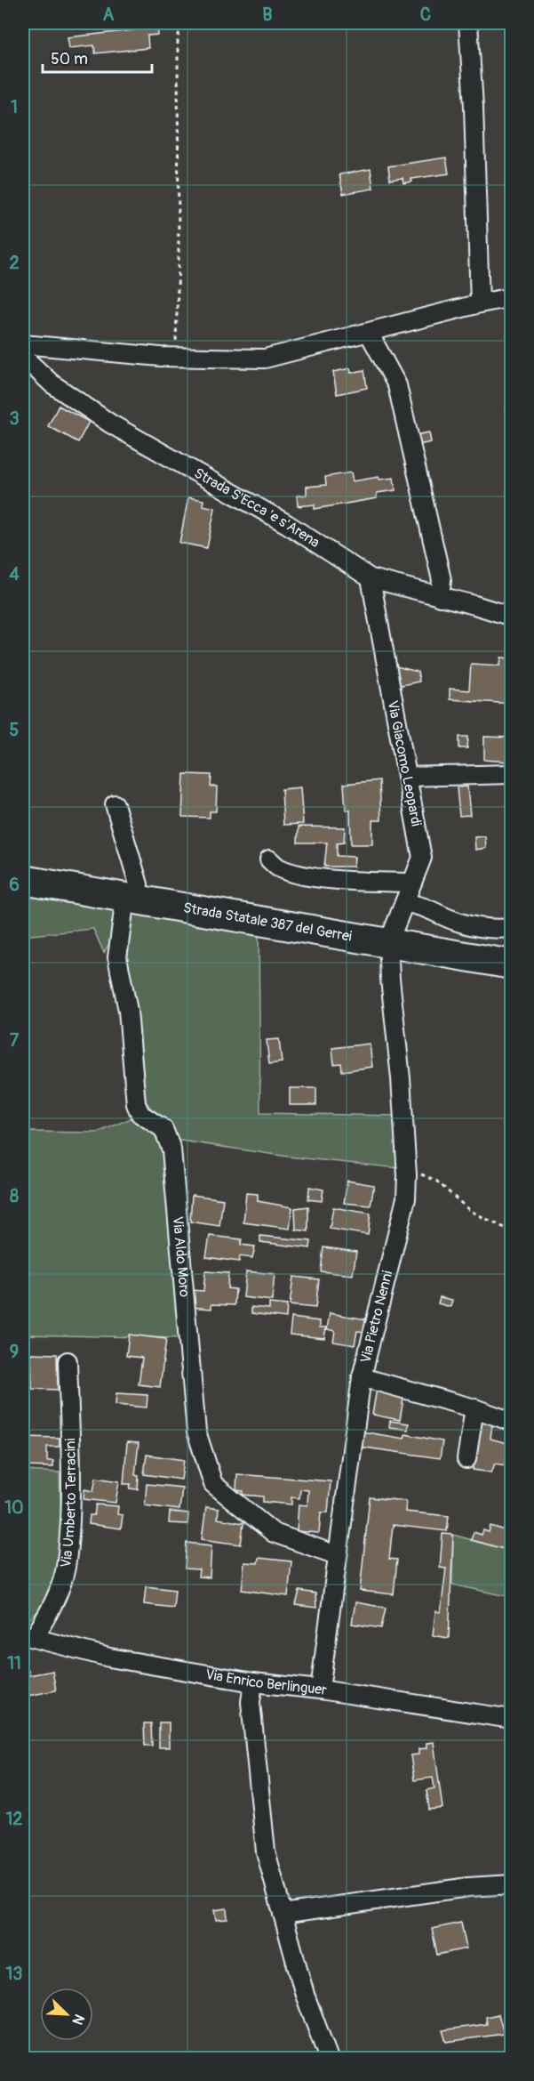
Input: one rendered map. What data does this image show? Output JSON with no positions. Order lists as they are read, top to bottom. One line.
{"streets":{"main road":["Strada Statale 387 del Gerrei"],"street":["Strada S'Ecca 'e s'Arena","Via Giacomo Leopardi","Via Aldo Moro","Via Pietro Nenni","Via Umberto Terracini","Via Enrico Berlinguer"]},"crossings":[["Strada S'Ecca 'e s'Arena","Via Giacomo Leopardi"],["Via Giacomo Leopardi","Strada Statale 387 del Gerrei"],["Via Giacomo Leopardi","Via Pietro Nenni"],["Strada Statale 387 del Gerrei","Via Aldo Moro"],["Strada Statale 387 del Gerrei","Via Pietro Nenni"],["Via Aldo Moro","Via Pietro Nenni"],["Via Pietro Nenni","Via Enrico Berlinguer"],["Via Umberto Terracini","Via Enrico Berlinguer"]],"scale_bar":"50 m","north":"bottom right","grid":{"columns":["A","B","C"],"rows":["1","2","3","4","5","6","7","8","9","10","11","12","13"]}}
